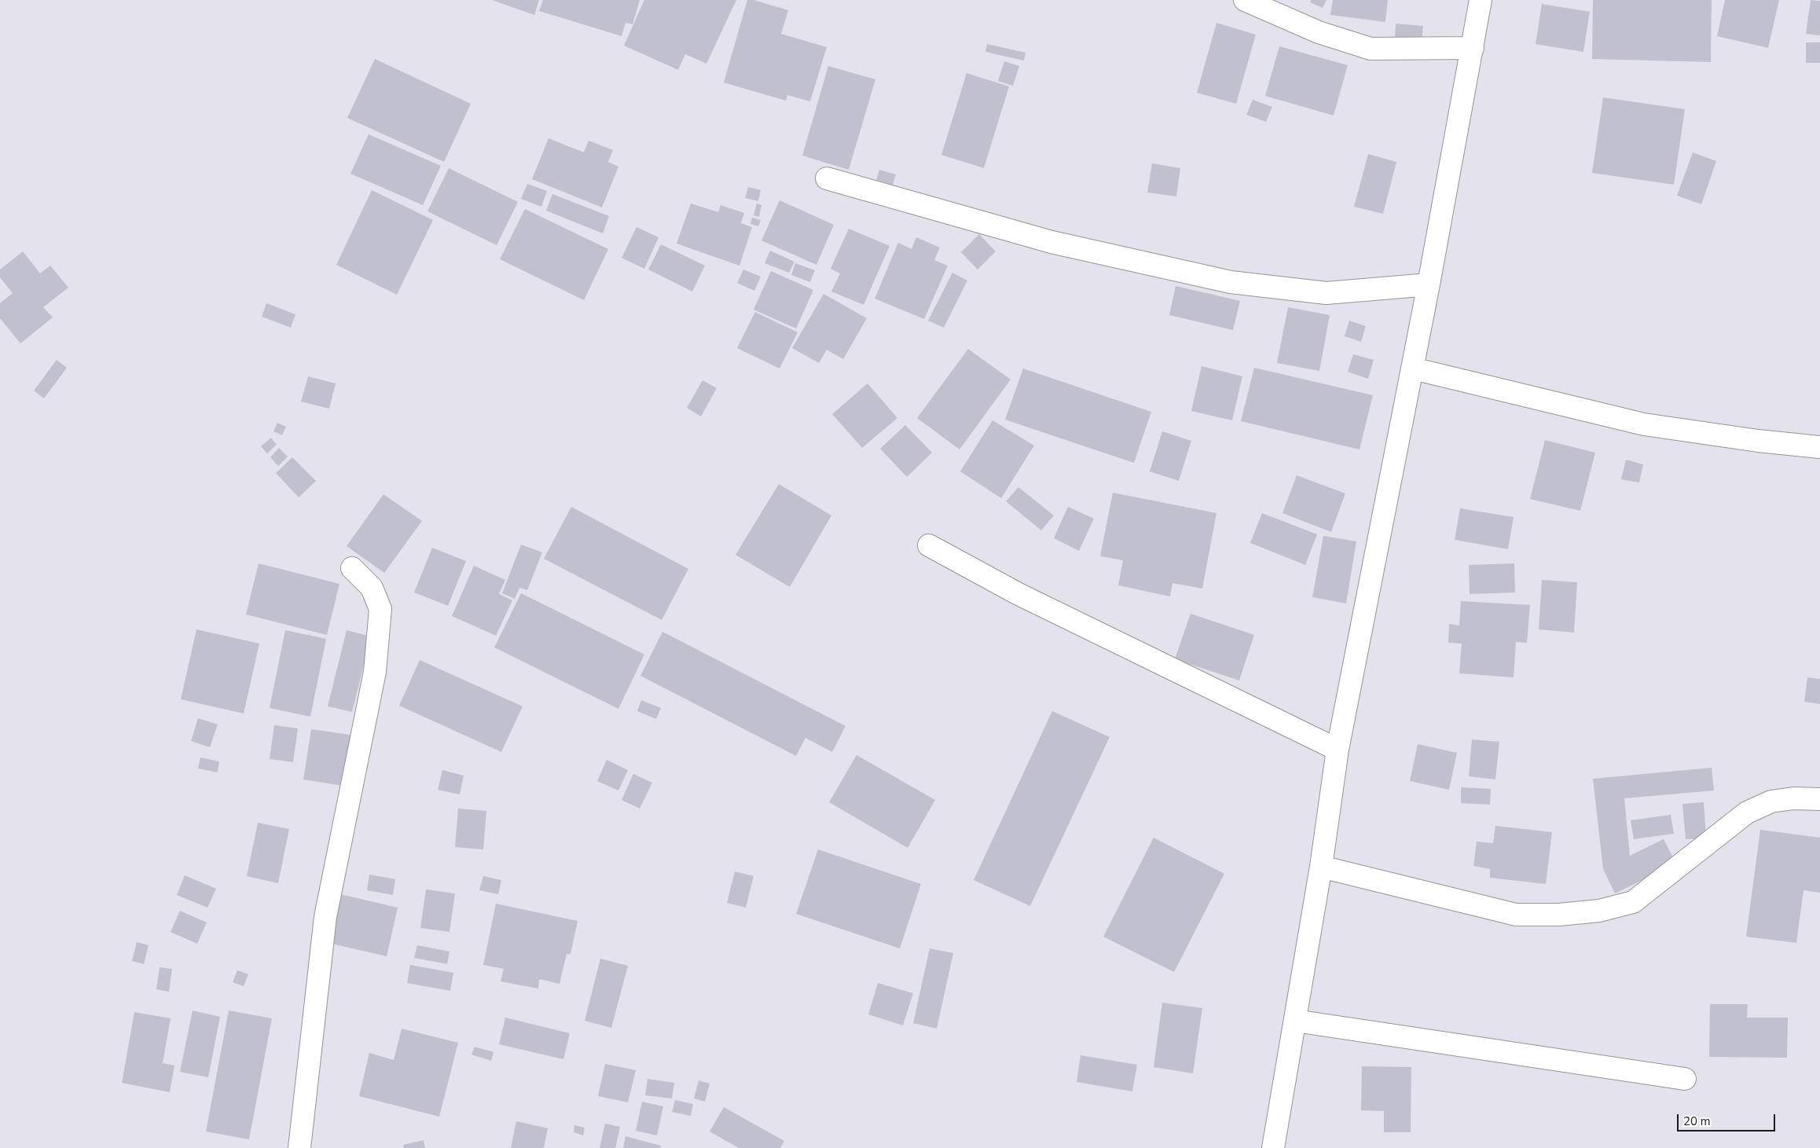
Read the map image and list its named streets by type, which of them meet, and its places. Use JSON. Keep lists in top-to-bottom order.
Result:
{
  "scale_bar": "20 m"
}
